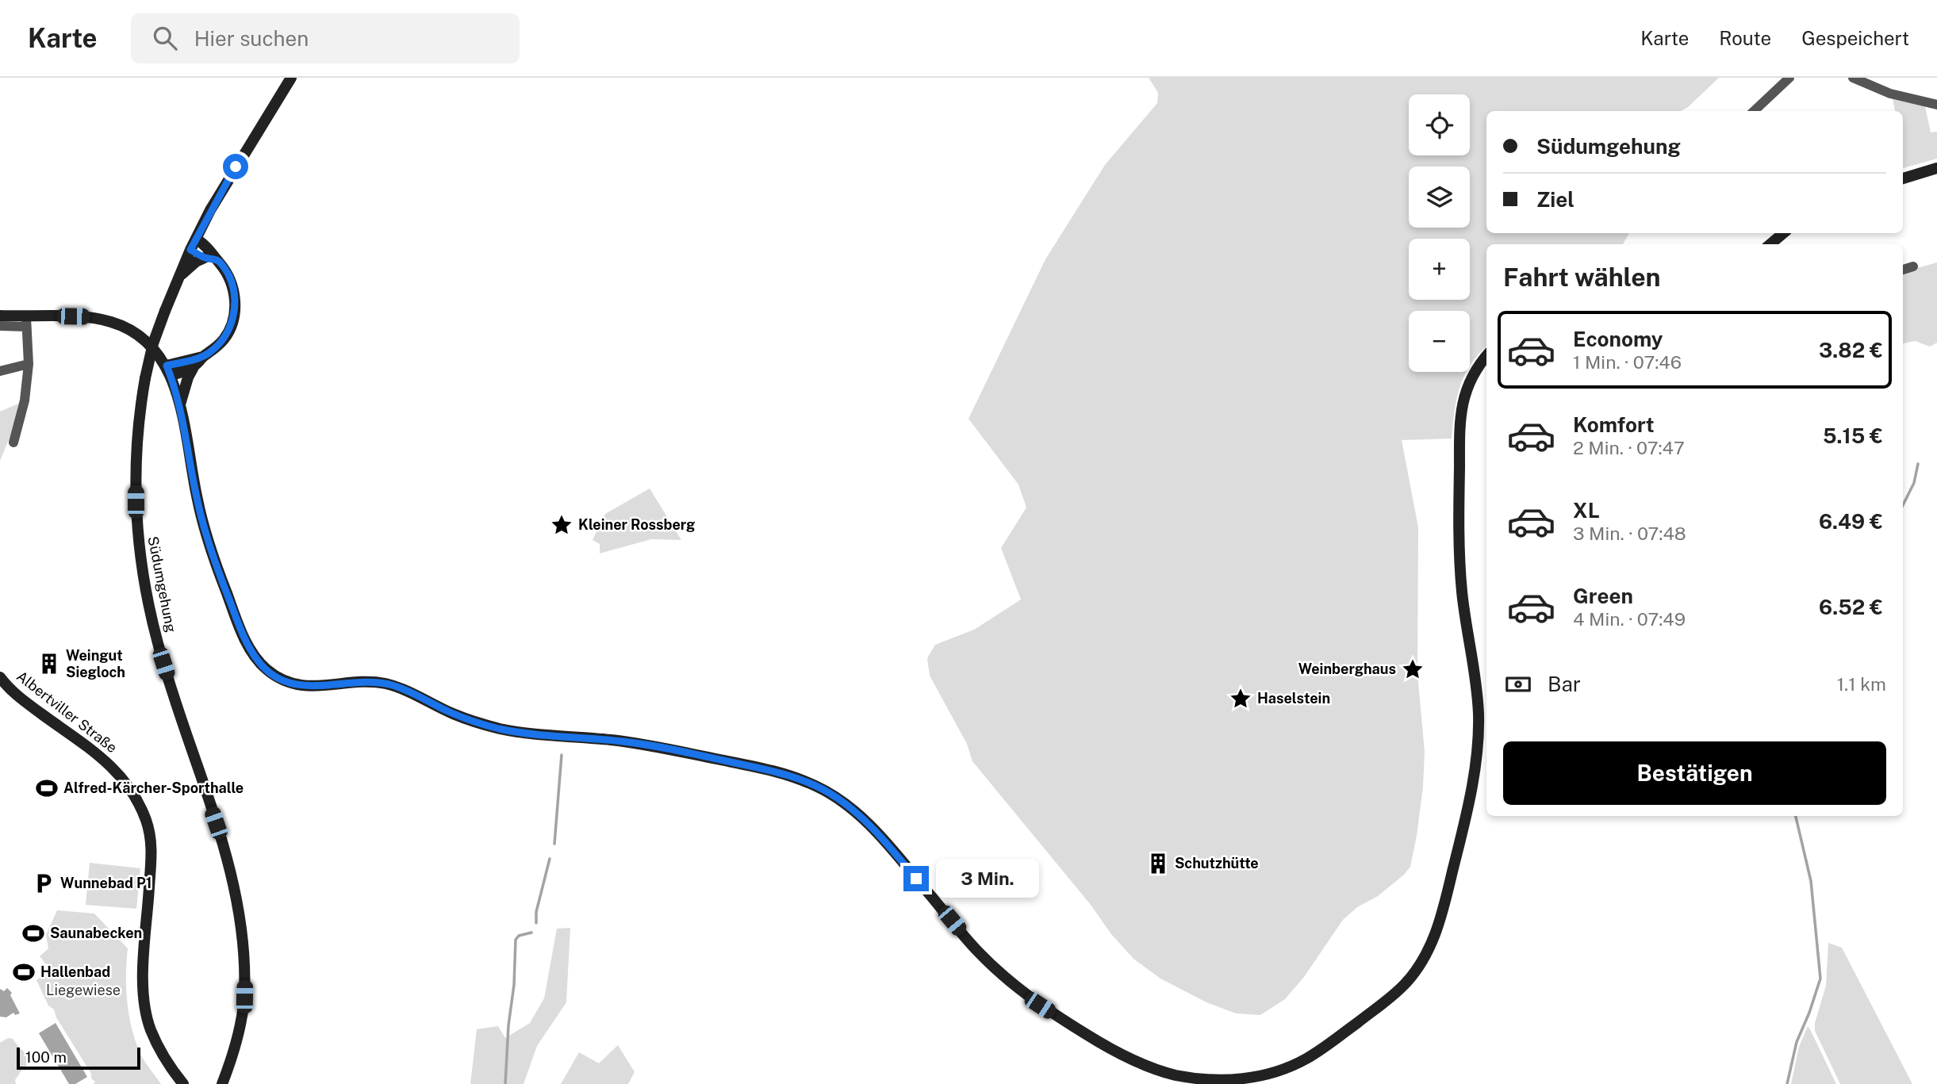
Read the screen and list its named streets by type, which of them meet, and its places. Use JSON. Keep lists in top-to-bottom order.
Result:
{
  "streets": {
    "street": ["Südumgehung", "Albertviller Straße"]
  },
  "parks": ["Liegewiese"],
  "places": {
    "place": ["Kleiner Rossberg", "Weinberghaus", "Haselstein"],
    "building": ["Weingut Siegloch", "Schutzhütte"],
    "sports": ["Alfred-Kärcher-Sporthalle", "Saunabecken", "Hallenbad"],
    "parking": ["Wunnebad P1"]
  },
  "scale_bar": "100 m",
  "page": {
    "header": "Karte",
    "search": "Hier suchen",
    "nav": ["Karte", "Route", "Gespeichert"],
    "map_buttons": ["+", "−"],
    "banner": ["Südumgehung", "Ziel"],
    "heading": "Fahrt wählen",
    "list": [
      {
        "name": "Economy",
        "note": "1 Min. · 07:46",
        "value": "3.82 €"
      },
      {
        "name": "Komfort",
        "note": "2 Min. · 07:47",
        "value": "5.15 €"
      },
      {
        "name": "XL",
        "note": "3 Min. · 07:48",
        "value": "6.49 €"
      },
      {
        "name": "Green",
        "note": "4 Min. · 07:49",
        "value": "6.52 €"
      }
    ],
    "pay": ["Bar", "1.1 km"],
    "buttons": "Bestätigen",
    "bubble": "3 Min.",
    "scale": "100 m"
  }
}
